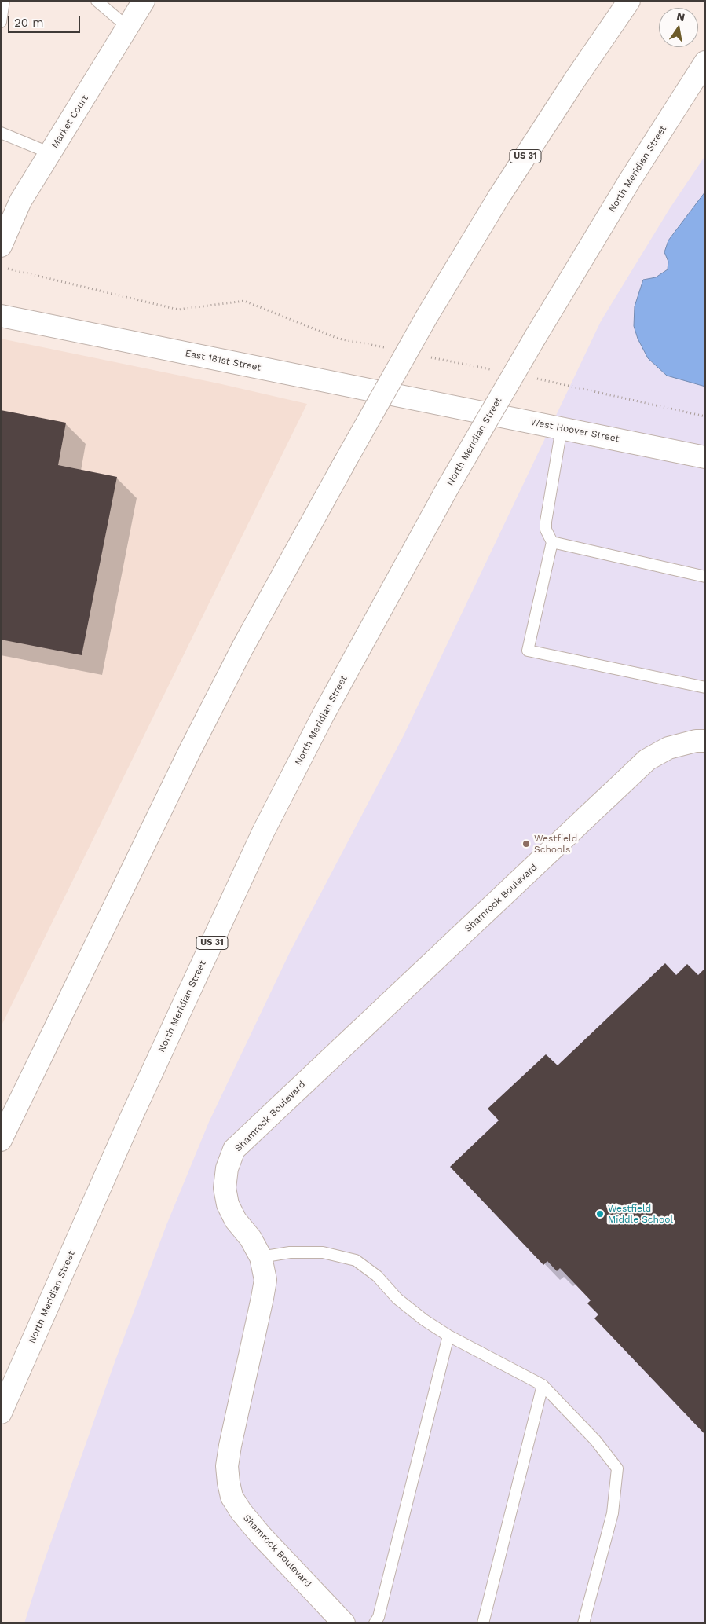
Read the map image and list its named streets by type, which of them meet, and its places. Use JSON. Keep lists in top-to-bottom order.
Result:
{
  "streets": {
    "main road": [
      "Market Court",
      "US 31",
      "North Meridian Street",
      "East 181st Street",
      "West Hoover Street",
      "Shamrock Boulevard"
    ]
  },
  "crossings": [
    ["East 181st Street", "West Hoover Street"]
  ],
  "places": ["Westfield Schools", "Westfield Middle School"],
  "scale_bar": "20 m",
  "north": "top"
}
